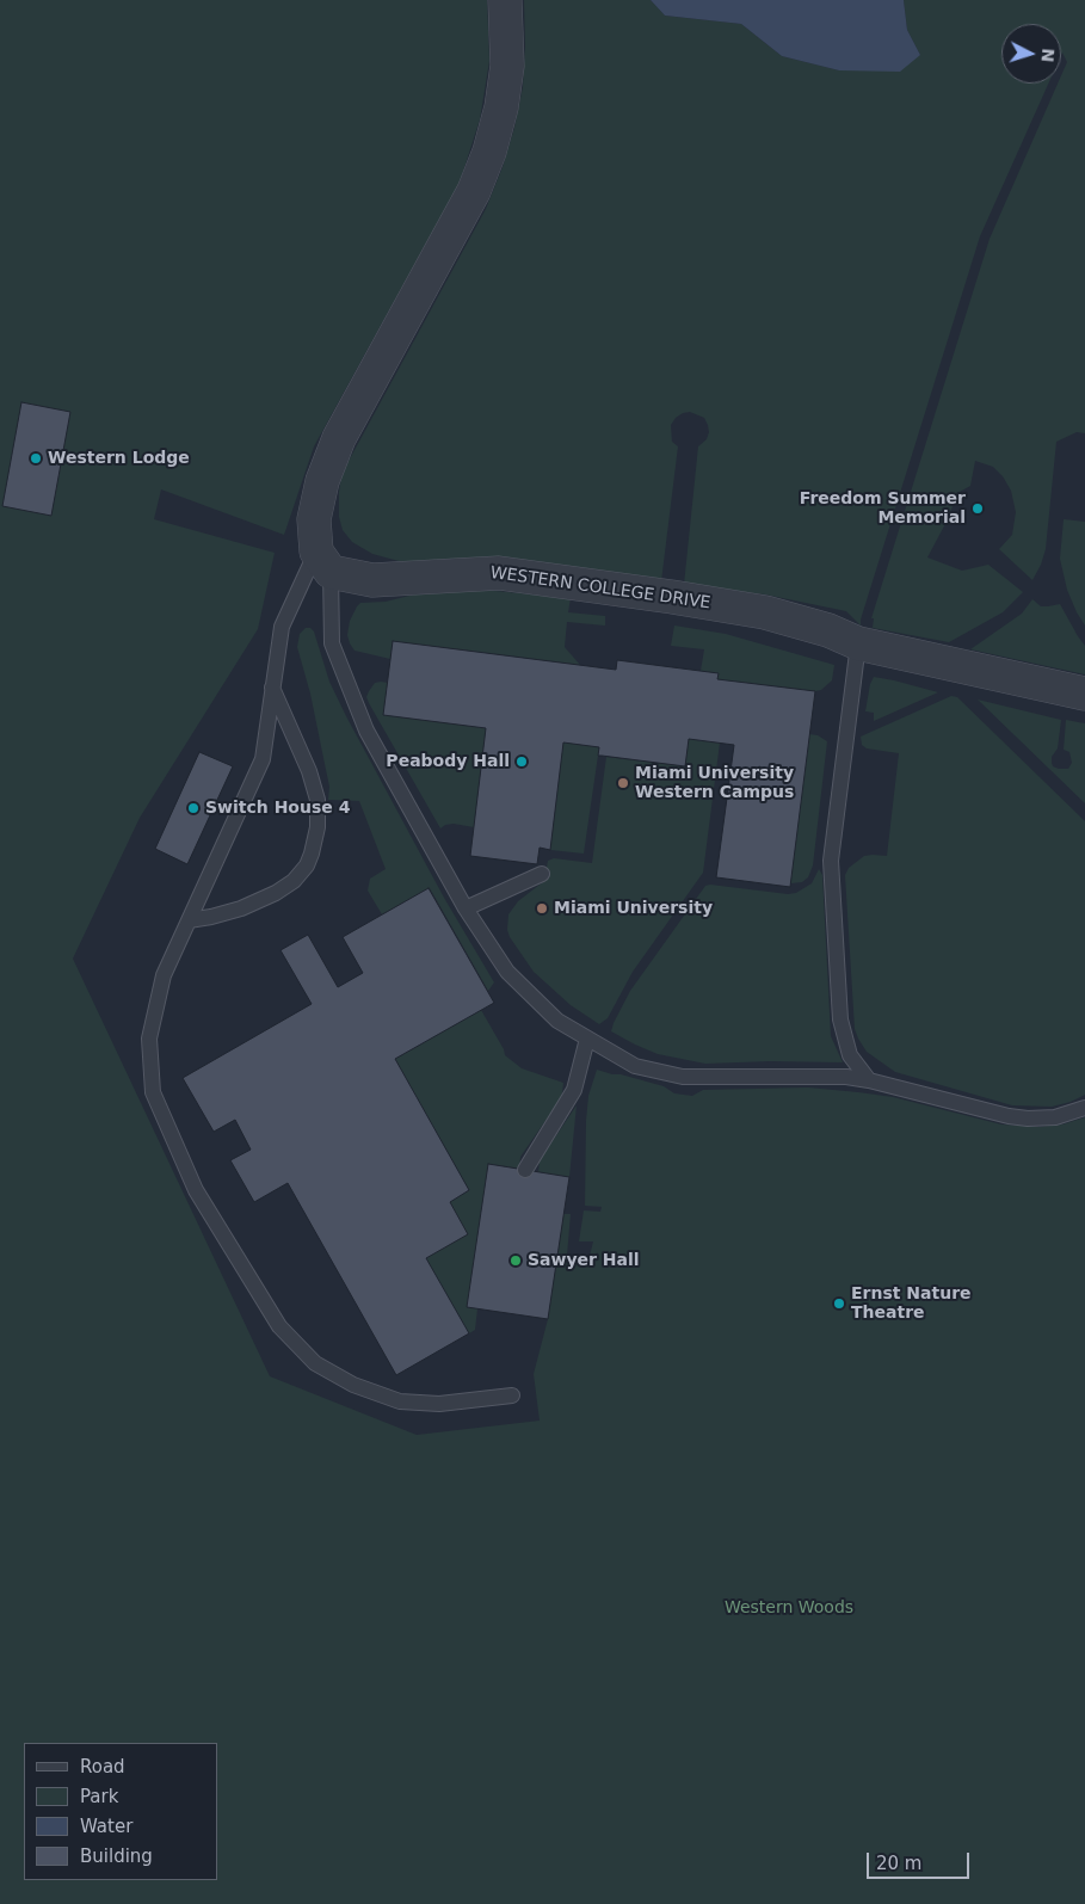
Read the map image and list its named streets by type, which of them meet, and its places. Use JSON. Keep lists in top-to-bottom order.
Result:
{
  "streets": {
    "street": ["WESTERN COLLEGE DRIVE"]
  },
  "parks": ["Western Woods"],
  "places": [
    "Western Lodge",
    "Freedom Summer Memorial",
    "Peabody Hall",
    "Miami University Western Campus",
    "Switch House 4",
    "Miami University",
    "Sawyer Hall",
    "Ernst Nature Theatre"
  ],
  "legend": [
    "Road",
    "Park",
    "Water",
    "Building"
  ],
  "scale_bar": "20 m",
  "north": "right"
}
